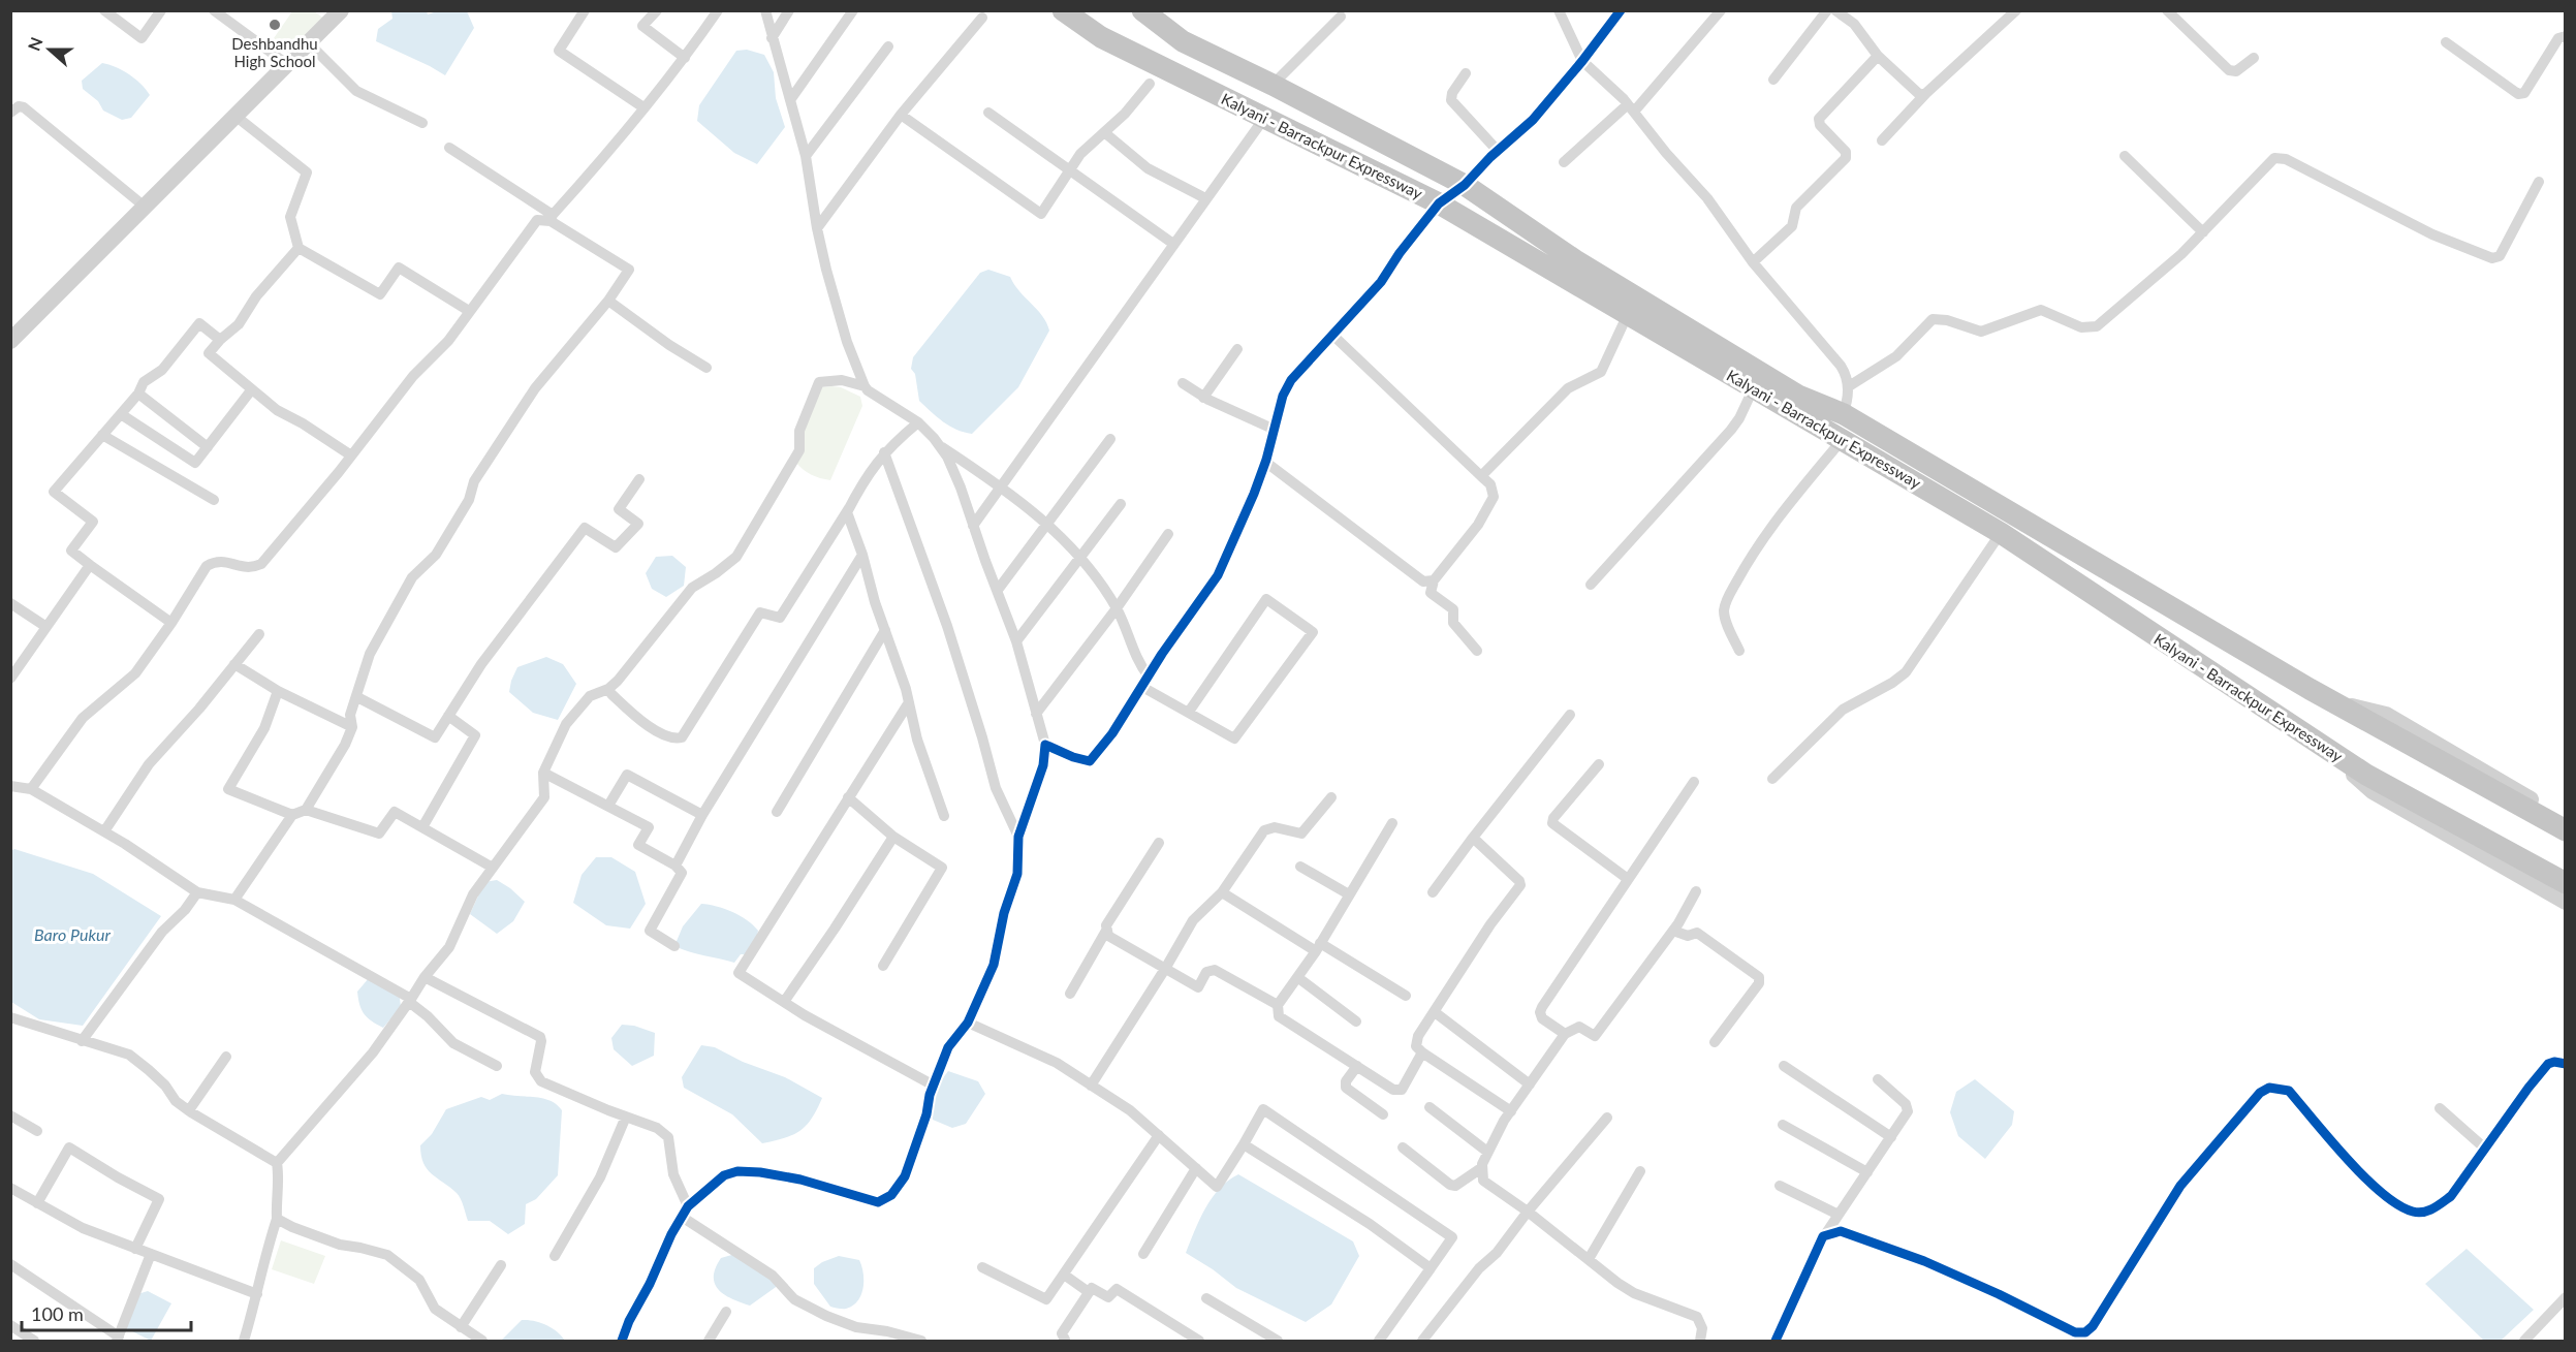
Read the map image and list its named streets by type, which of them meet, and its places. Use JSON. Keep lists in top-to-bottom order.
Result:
{
  "streets": {
    "highway": ["Kalyani - Barrackpur Expressway"]
  },
  "water": ["Baro Pukur"],
  "places": ["Deshbandhu High School"],
  "scale_bar": "100 m",
  "north": "left"
}
